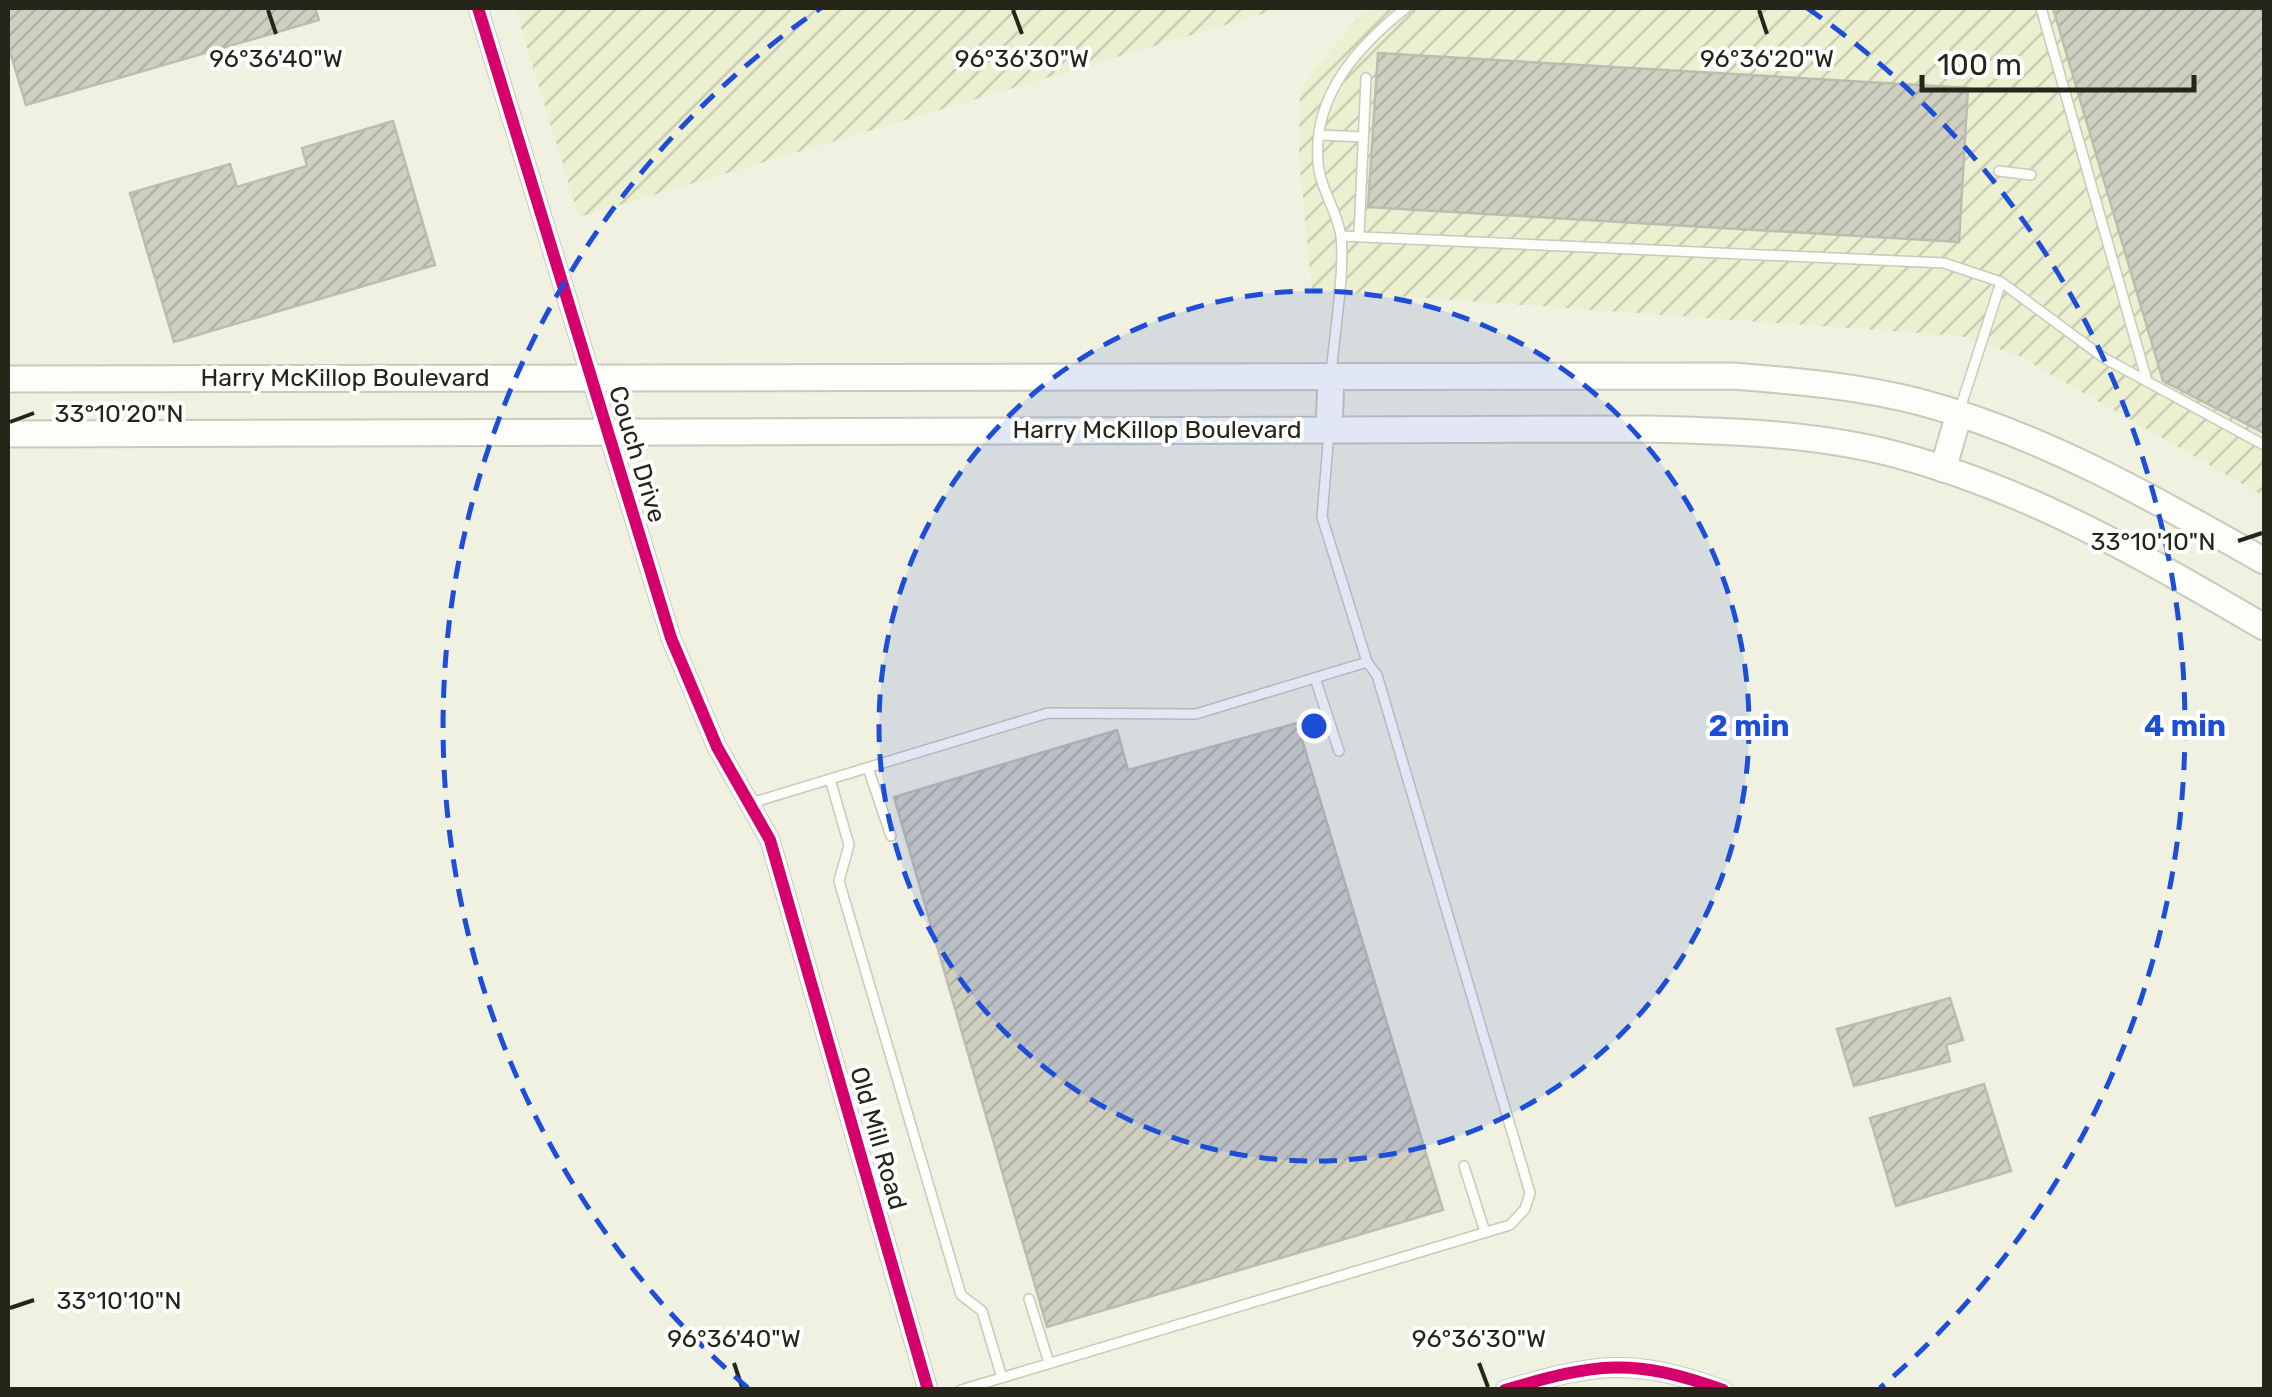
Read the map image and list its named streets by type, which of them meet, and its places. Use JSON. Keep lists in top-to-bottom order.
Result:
{
  "streets": {
    "main road": ["Harry McKillop Boulevard"],
    "street": ["Couch Drive", "Old Mill Road"]
  },
  "crossings": [
    ["Harry McKillop Boulevard", "Couch Drive"],
    ["Couch Drive", "Old Mill Road"]
  ],
  "scale_bar": "100 m",
  "coordinates": [
    "96°36'40\"W",
    "96°36'30\"W",
    "96°36'20\"W",
    "33°10'20\"N",
    "33°10'10\"N"
  ],
  "rings": ["2 min", "4 min"]
}
